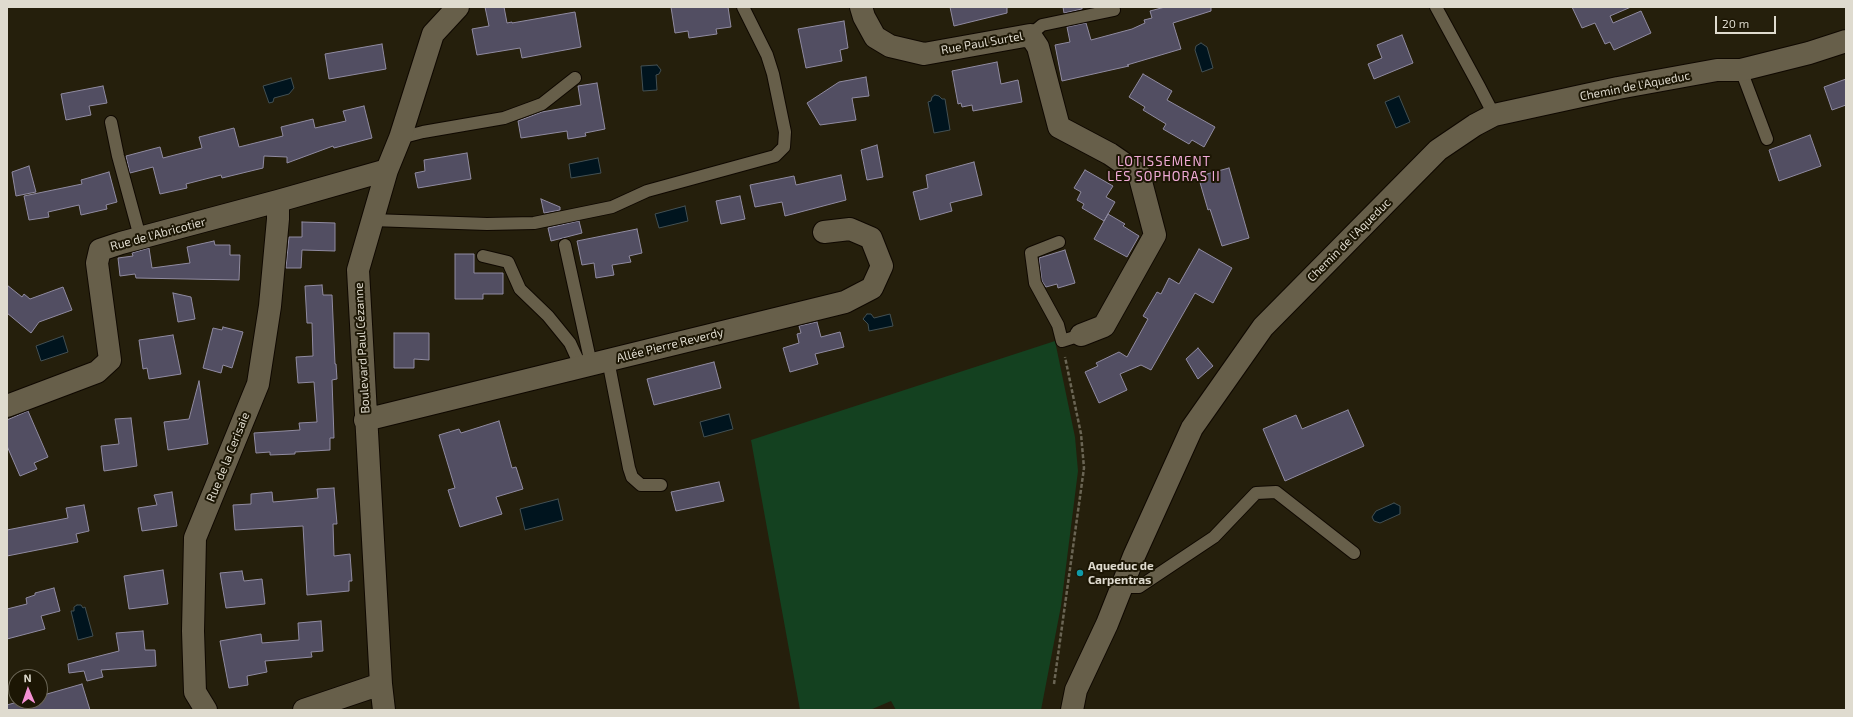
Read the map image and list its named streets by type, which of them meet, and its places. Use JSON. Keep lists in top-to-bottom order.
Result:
{
  "streets": {
    "street": [
      "Rue Paul Surtel",
      "Chemin de l'Aqueduc",
      "Rue de l'Abricotier",
      "Allée Pierre Reverdy",
      "Boulevard Paul Cézanne",
      "Rue de la Cerisaie"
    ]
  },
  "crossings": [
    ["Rue de l'Abricotier", "Boulevard Paul Cézanne"],
    ["Rue de l'Abricotier", "Rue de la Cerisaie"],
    ["Allée Pierre Reverdy", "Boulevard Paul Cézanne"]
  ],
  "districts": ["LOTISSEMENT LES SOPHORAS II"],
  "places": ["Aqueduc de Carpentras"],
  "scale_bar": "20 m",
  "north": "top"
}
